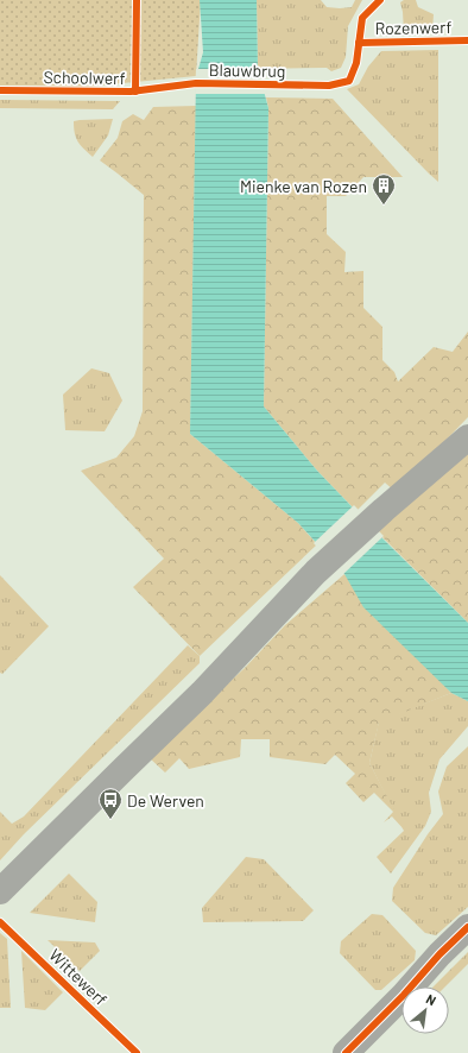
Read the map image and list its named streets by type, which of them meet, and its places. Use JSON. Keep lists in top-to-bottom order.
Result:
{
  "streets": {
    "cycle path": ["Rozenwerf", "Wittewerf"]
  },
  "places": {
    "building": ["Mienke van Rozen"],
    "bus stop": ["De Werven"]
  },
  "north": "top right"
}
